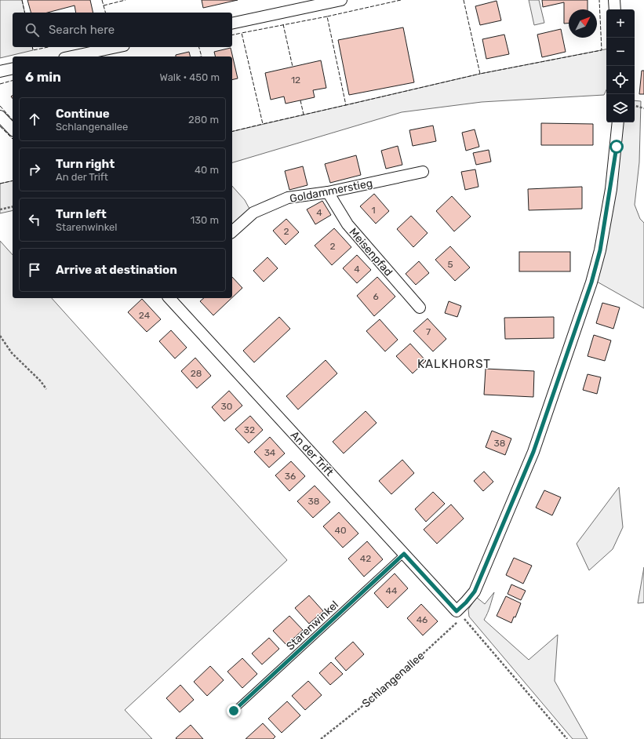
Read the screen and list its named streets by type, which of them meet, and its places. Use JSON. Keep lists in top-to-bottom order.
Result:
{
  "streets": {
    "street": ["Goldammerstieg", "Meisenpfad", "An der Trift"],
    "lane": ["Starenwinkel"],
    "path": ["Schlangenallee"]
  },
  "crossings": [
    ["Goldammerstieg", "Meisenpfad"],
    ["An der Trift", "Starenwinkel"],
    ["An der Trift", "Schlangenallee"]
  ],
  "districts": ["KALKHORST"],
  "house_numbers": [
    "12",
    "1",
    "4",
    "2",
    "2",
    "5",
    "4",
    "6",
    "24",
    "7",
    "28",
    "30",
    "32",
    "38",
    "34",
    "36",
    "38",
    "40",
    "42",
    "44",
    "46"
  ],
  "north": "top right",
  "page": {
    "map_buttons": ["+", "−"],
    "search": "Search here",
    "heading": ["6 min", "Walk · 450 m"],
    "list": [
      ["Continue", "Schlangenallee", "280 m"],
      ["Turn right", "An der Trift", "40 m"],
      ["Turn left", "Starenwinkel", "130 m"],
      "Arrive at destination"
    ]
  }
}
